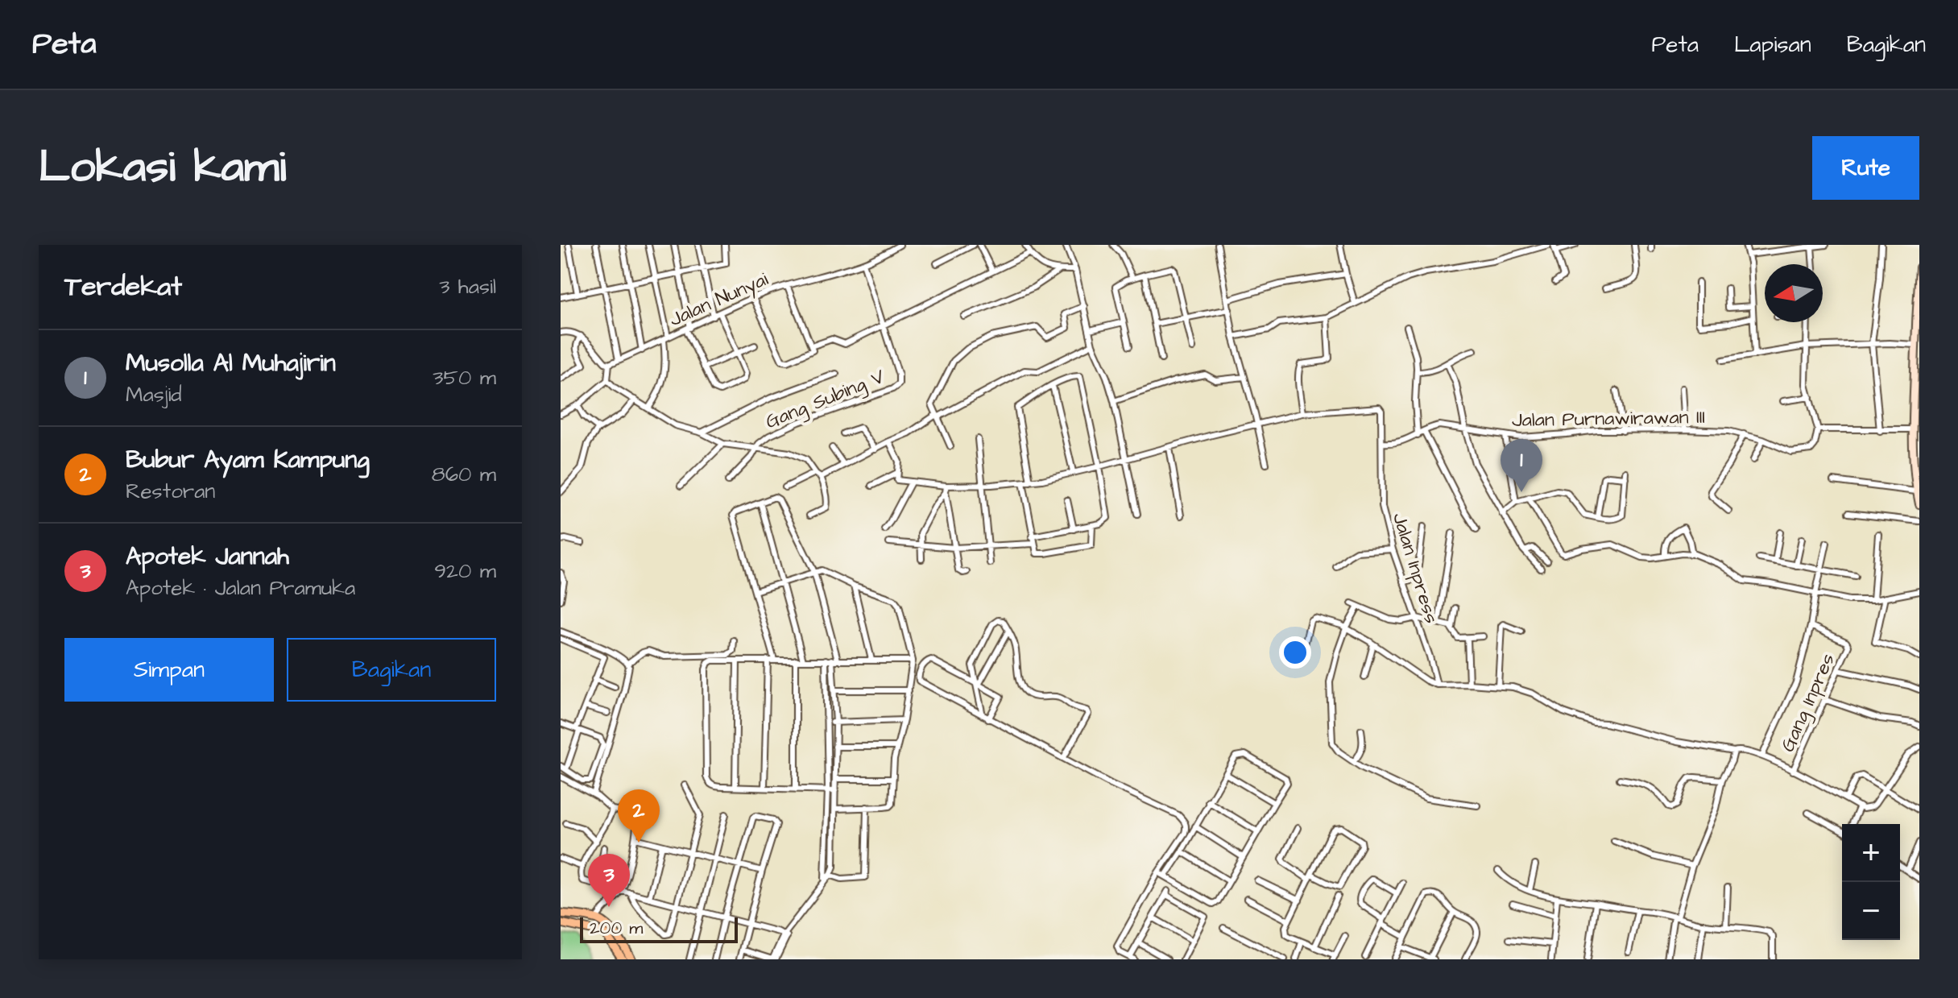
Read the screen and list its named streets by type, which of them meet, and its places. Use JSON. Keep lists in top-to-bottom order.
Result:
{
  "streets": {
    "street": [
      "Jalan Nunyai",
      "Gang Subing V",
      "Jalan Purnawirawan III",
      "Jalan Inpress",
      "Gang Inpres"
    ]
  },
  "crossings": [
    ["Jalan Nunyai", "Gang Subing V"],
    ["Jalan Purnawirawan III", "Jalan Inpress"]
  ],
  "scale_bar": "200 m",
  "north": "left",
  "page": {
    "header": "Peta",
    "nav": ["Peta", "Lapisan", "Bagikan"],
    "title": "Lokasi kami",
    "buttons": [
      "Rute",
      ["Simpan", "Bagikan"]
    ],
    "heading": ["Terdekat", "3 hasil"],
    "list": [
      {
        "mark": "1",
        "name": "Musolla Al Muhajirin",
        "note": "Masjid",
        "value": "350 m"
      },
      {
        "mark": "2",
        "name": "Bubur Ayam Kampung",
        "note": "Restoran",
        "value": "860 m"
      },
      {
        "mark": "3",
        "name": "Apotek Jannah",
        "note": "Apotek · Jalan Pramuka",
        "value": "920 m"
      }
    ],
    "pins": ["1", "2", "3"],
    "map_buttons": ["+", "−"],
    "scale": "200 m"
  }
}
